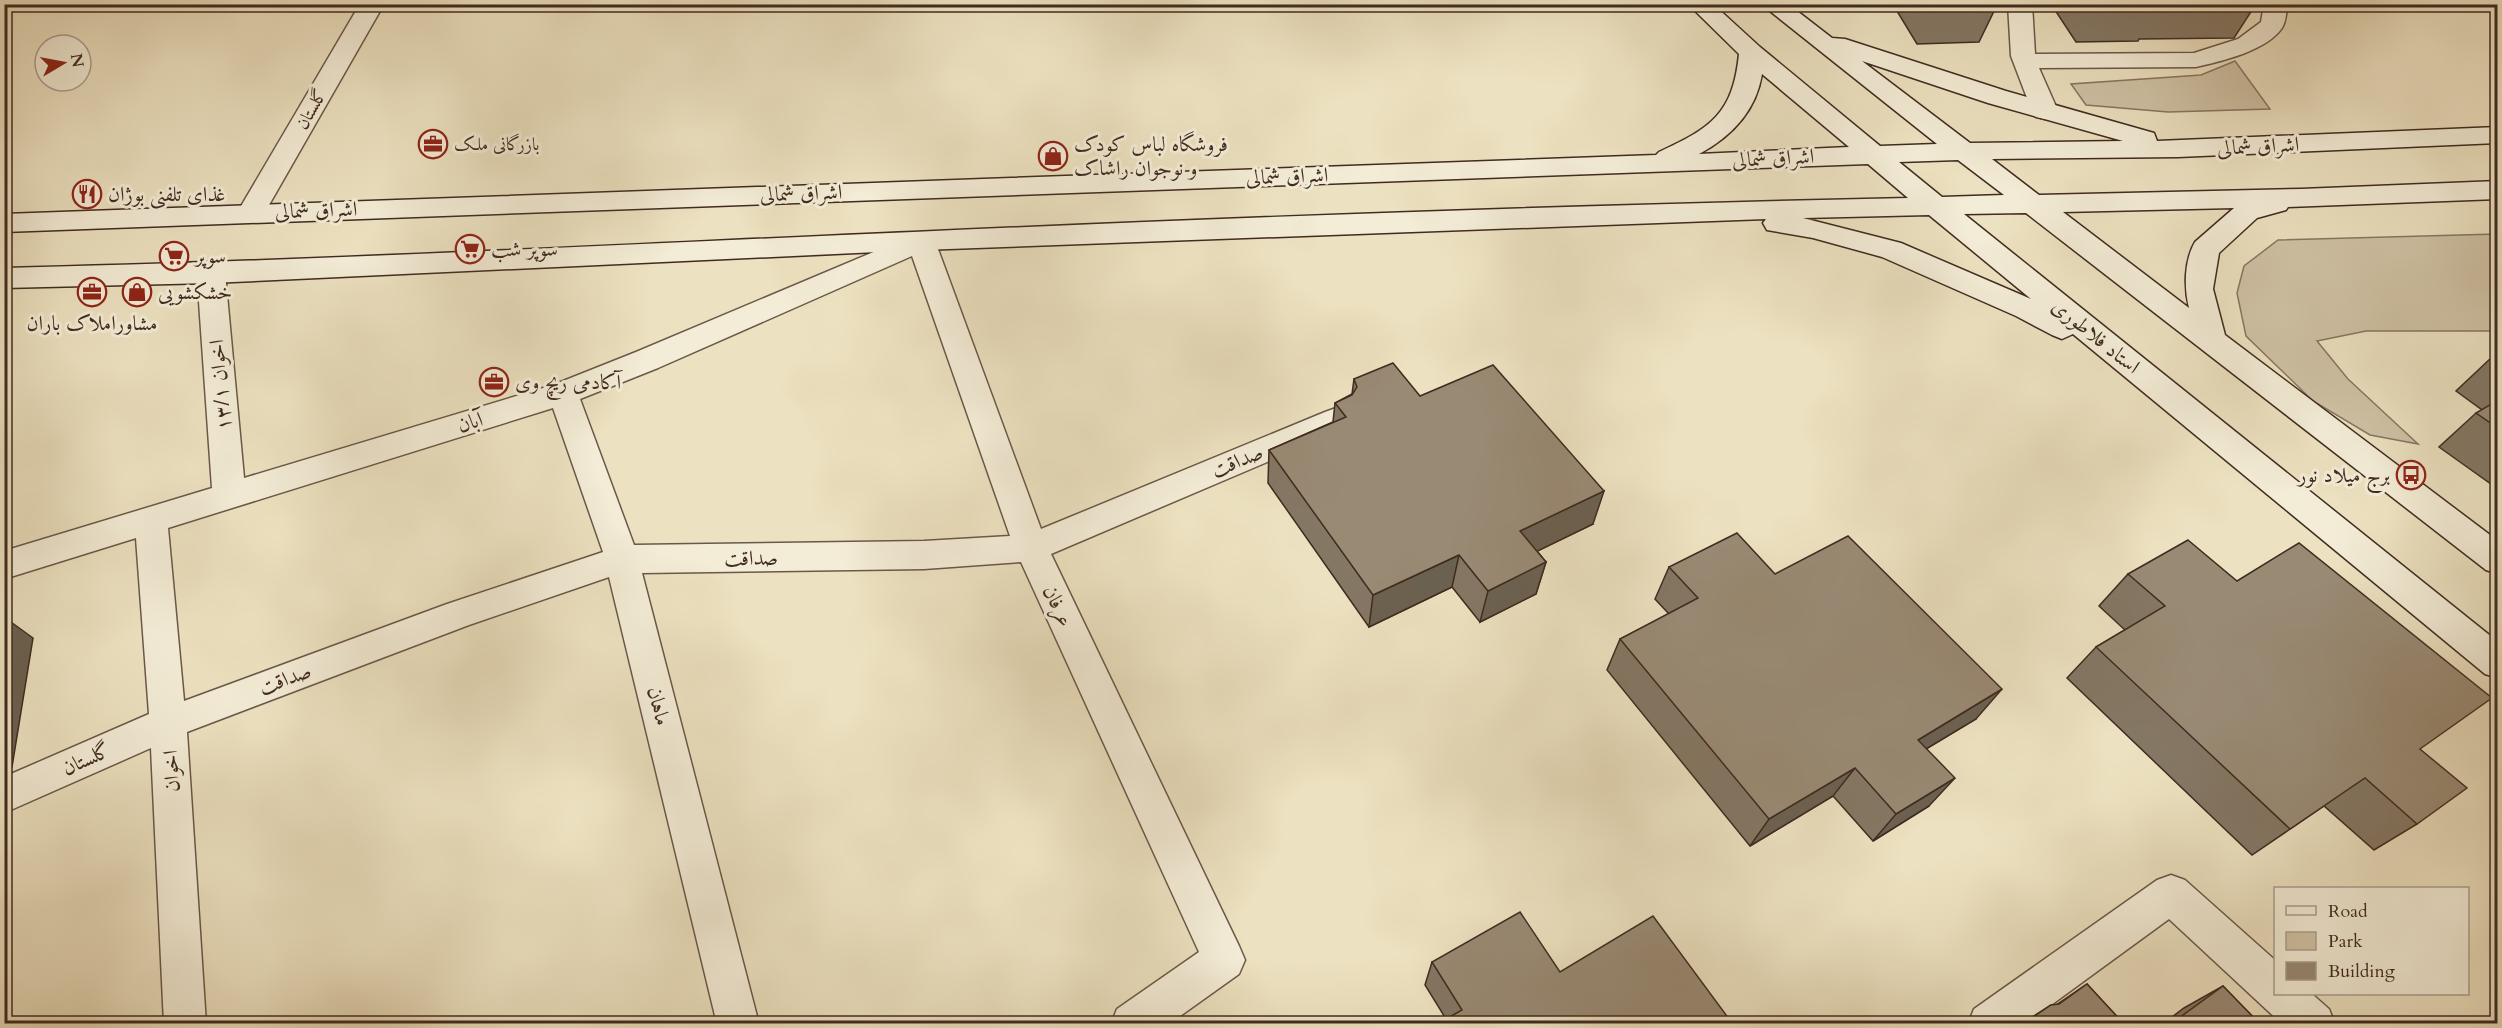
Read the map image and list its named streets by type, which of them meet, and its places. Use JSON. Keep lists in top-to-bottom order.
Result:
{
  "streets": {
    "main road": [
      "گلستان",
      "اشراق شمالی",
      "استاد فلاطوری",
      "اخوان ۱۳/۱",
      "آبان",
      "صداقت",
      "عرفان",
      "ماهان",
      "اخوان"
    ]
  },
  "crossings": [
    ["گلستان", "اشراق شمالی"],
    ["گلستان", "صداقت"],
    ["گلستان", "اخوان"],
    ["اشراق شمالی", "استاد فلاطوری"],
    ["اخوان ۱۳/۱", "آبان"],
    ["آبان", "عرفان"],
    ["آبان", "ماهان"],
    ["آبان", "اخوان"],
    ["صداقت", "عرفان"],
    ["صداقت", "ماهان"],
    ["صداقت", "اخوان"]
  ],
  "places": {
    "office": ["بازرگانی ملک", "مشاوراملاک باران", "آکادمی ریچ وی"],
    "shop": ["فروشگاه لباس کودک و نوجوان راشاک", "خشکشویی"],
    "restaurant": ["غذای تلفنی بوژان"],
    "supermarket": ["سوپر شب", "سوپر"],
    "bus stop": ["برج میلاد نور"]
  },
  "legend": ["Road", "Park", "Building"],
  "north": "right"
}
